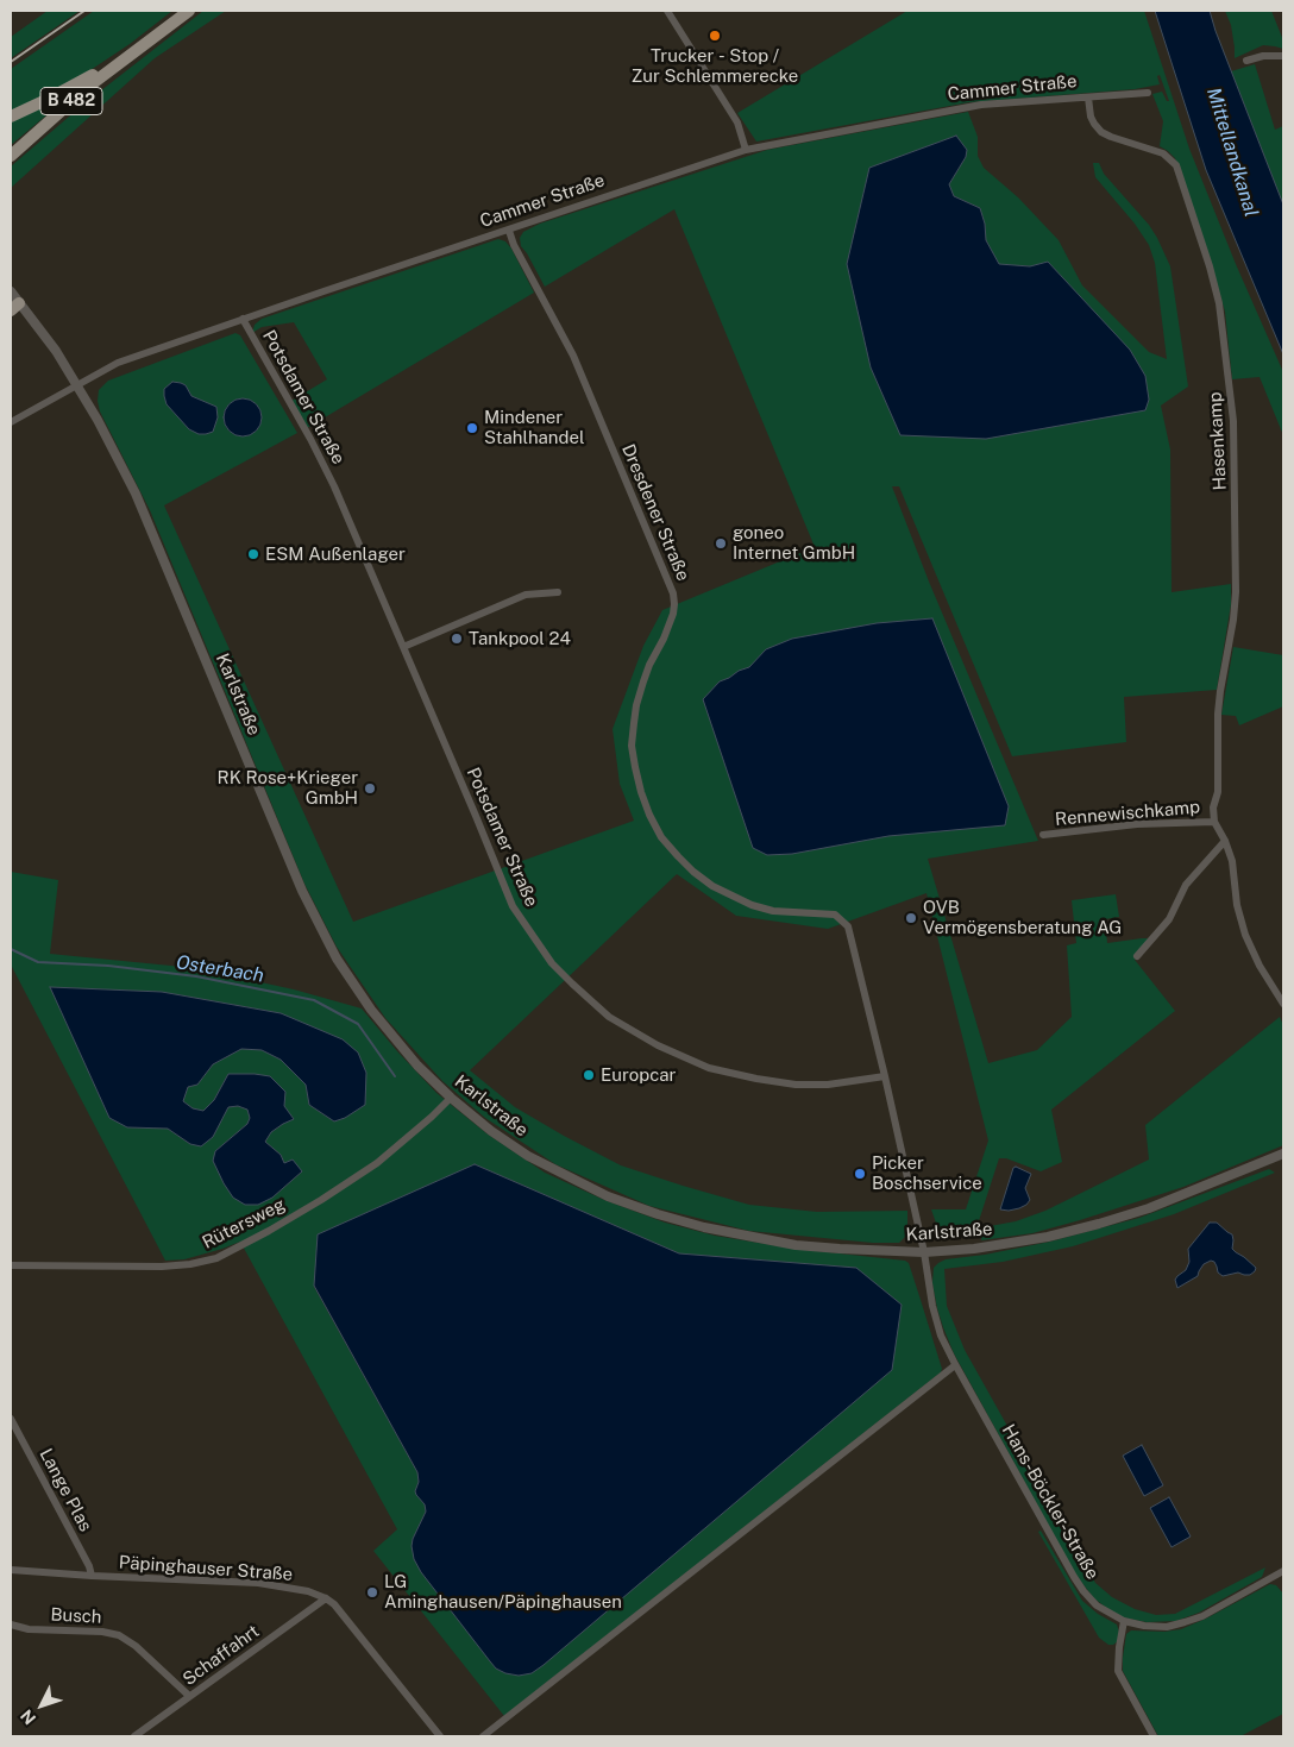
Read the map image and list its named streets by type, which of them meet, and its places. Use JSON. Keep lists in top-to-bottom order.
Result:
{
  "streets": {
    "main road": ["B 482"],
    "street": [
      "Cammer Straße",
      "Potsdamer Straße",
      "Hasenkamp",
      "Dresdener Straße",
      "Karlstraße",
      "Rennewischkamp",
      "Rütersweg",
      "Lange Plas",
      "Hans-Böckler-Straße",
      "Päpinghauser Straße",
      "Busch",
      "Schaffahrt"
    ]
  },
  "crossings": [
    ["Cammer Straße", "Potsdamer Straße"],
    ["Cammer Straße", "Hasenkamp"],
    ["Cammer Straße", "Dresdener Straße"],
    ["Cammer Straße", "Karlstraße"],
    ["Potsdamer Straße", "Dresdener Straße"],
    ["Hasenkamp", "Rennewischkamp"],
    ["Karlstraße", "Rütersweg"],
    ["Karlstraße", "Hans-Böckler-Straße"],
    ["Lange Plas", "Päpinghauser Straße"],
    ["Päpinghauser Straße", "Schaffahrt"],
    ["Busch", "Schaffahrt"]
  ],
  "water": ["Mittellandkanal", "Osterbach"],
  "places": [
    "Trucker - Stop / Zur Schlemmerecke",
    "Mindener Stahlhandel",
    "goneo Internet GmbH",
    "ESM Außenlager",
    "Tankpool 24",
    "RK Rose+Krieger GmbH",
    "OVB Vermögensberatung AG",
    "Europcar",
    "Picker Boschservice",
    "LG Aminghausen/Päpinghausen"
  ],
  "north": "bottom left"
}
